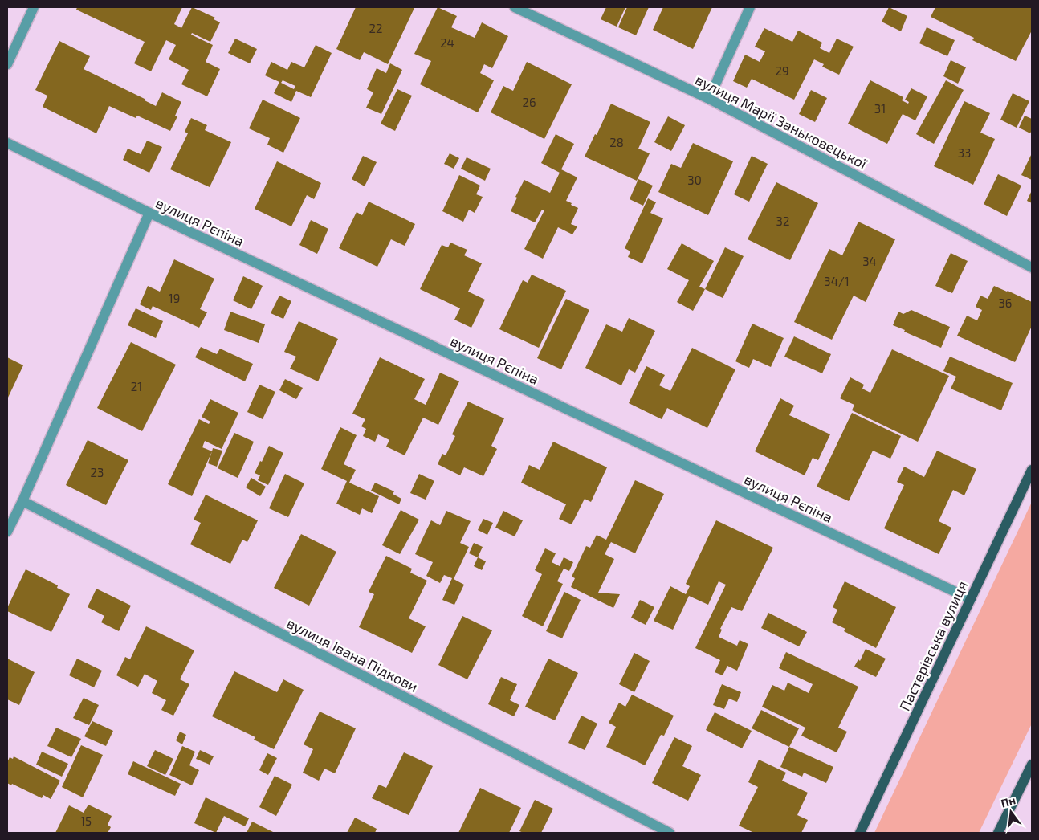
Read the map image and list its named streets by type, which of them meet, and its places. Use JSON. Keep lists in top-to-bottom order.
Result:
{
  "streets": {
    "main road": ["Пастерівська вулиця"],
    "street": ["вулиця Марії Заньковецької", "вулиця Рєпіна", "вулиця Івана Підкови"]
  },
  "crossings": [
    ["вулиця Рєпіна", "Пастерівська вулиця"]
  ],
  "house_numbers": [
    "22",
    "24",
    "29",
    "26",
    "31",
    "28",
    "33",
    "30",
    "32",
    "34",
    "34/1",
    "19",
    "36",
    "21",
    "23",
    "15"
  ],
  "north": "top"
}
